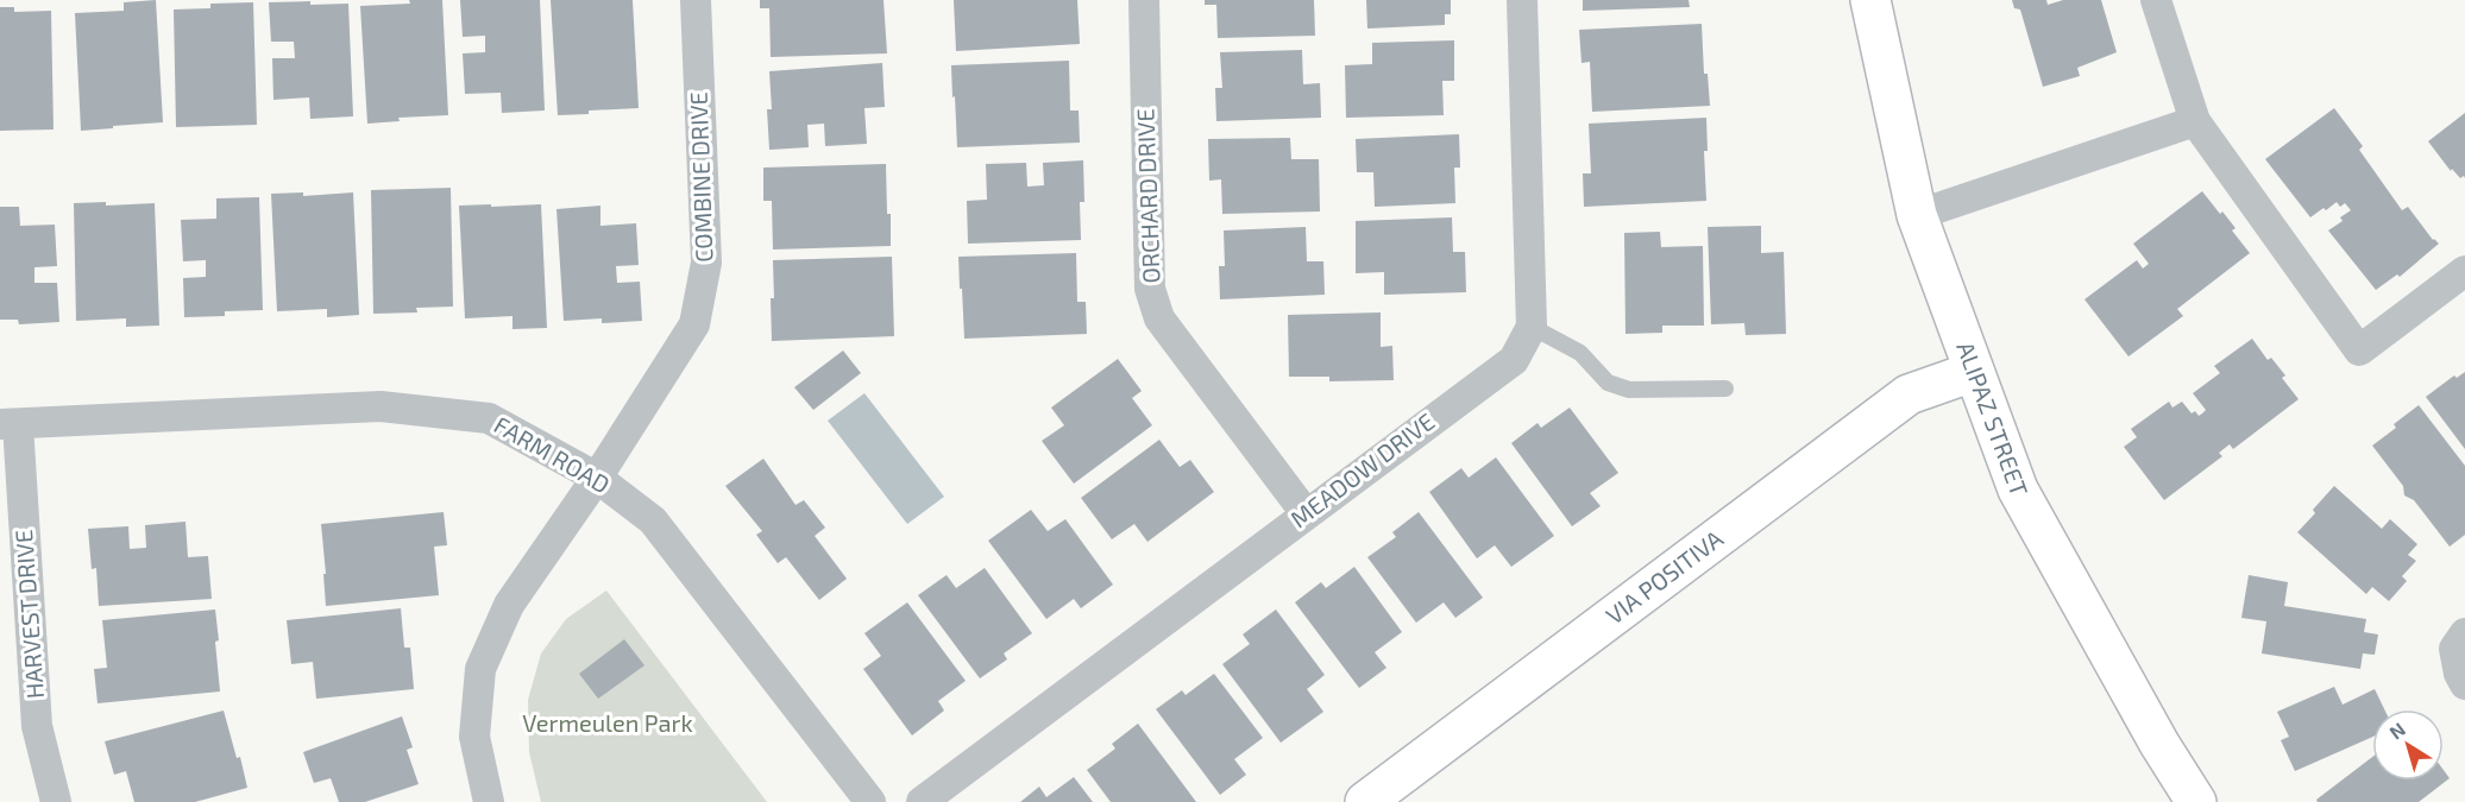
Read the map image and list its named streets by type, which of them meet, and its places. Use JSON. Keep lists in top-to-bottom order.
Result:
{
  "streets": {
    "main road": ["ALIPAZ STREET", "VIA POSITIVA"],
    "street": [
      "COMBINE DRIVE",
      "ORCHARD DRIVE",
      "FARM ROAD",
      "MEADOW DRIVE",
      "HARVEST DRIVE"
    ]
  },
  "crossings": [
    ["COMBINE DRIVE", "FARM ROAD"],
    ["ORCHARD DRIVE", "MEADOW DRIVE"],
    ["ALIPAZ STREET", "VIA POSITIVA"],
    ["FARM ROAD", "HARVEST DRIVE"]
  ],
  "parks": ["Vermeulen Park"],
  "north": "top left"
}
